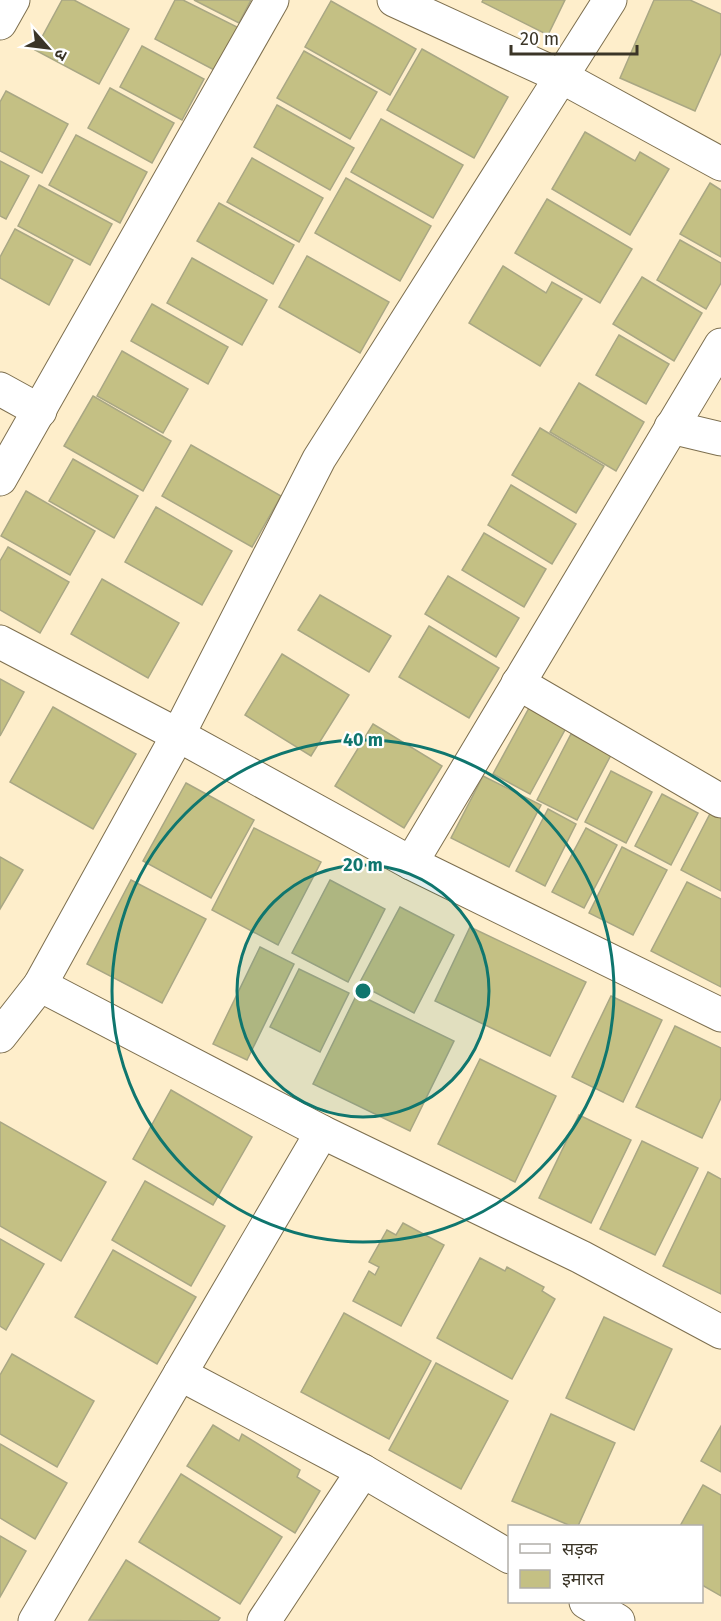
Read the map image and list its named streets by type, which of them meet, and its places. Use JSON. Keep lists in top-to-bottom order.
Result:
{
  "legend": ["सड़क", "इमारत"],
  "scale_bar": "20 m",
  "north": "bottom right",
  "rings": ["40 m", "20 m"]
}
